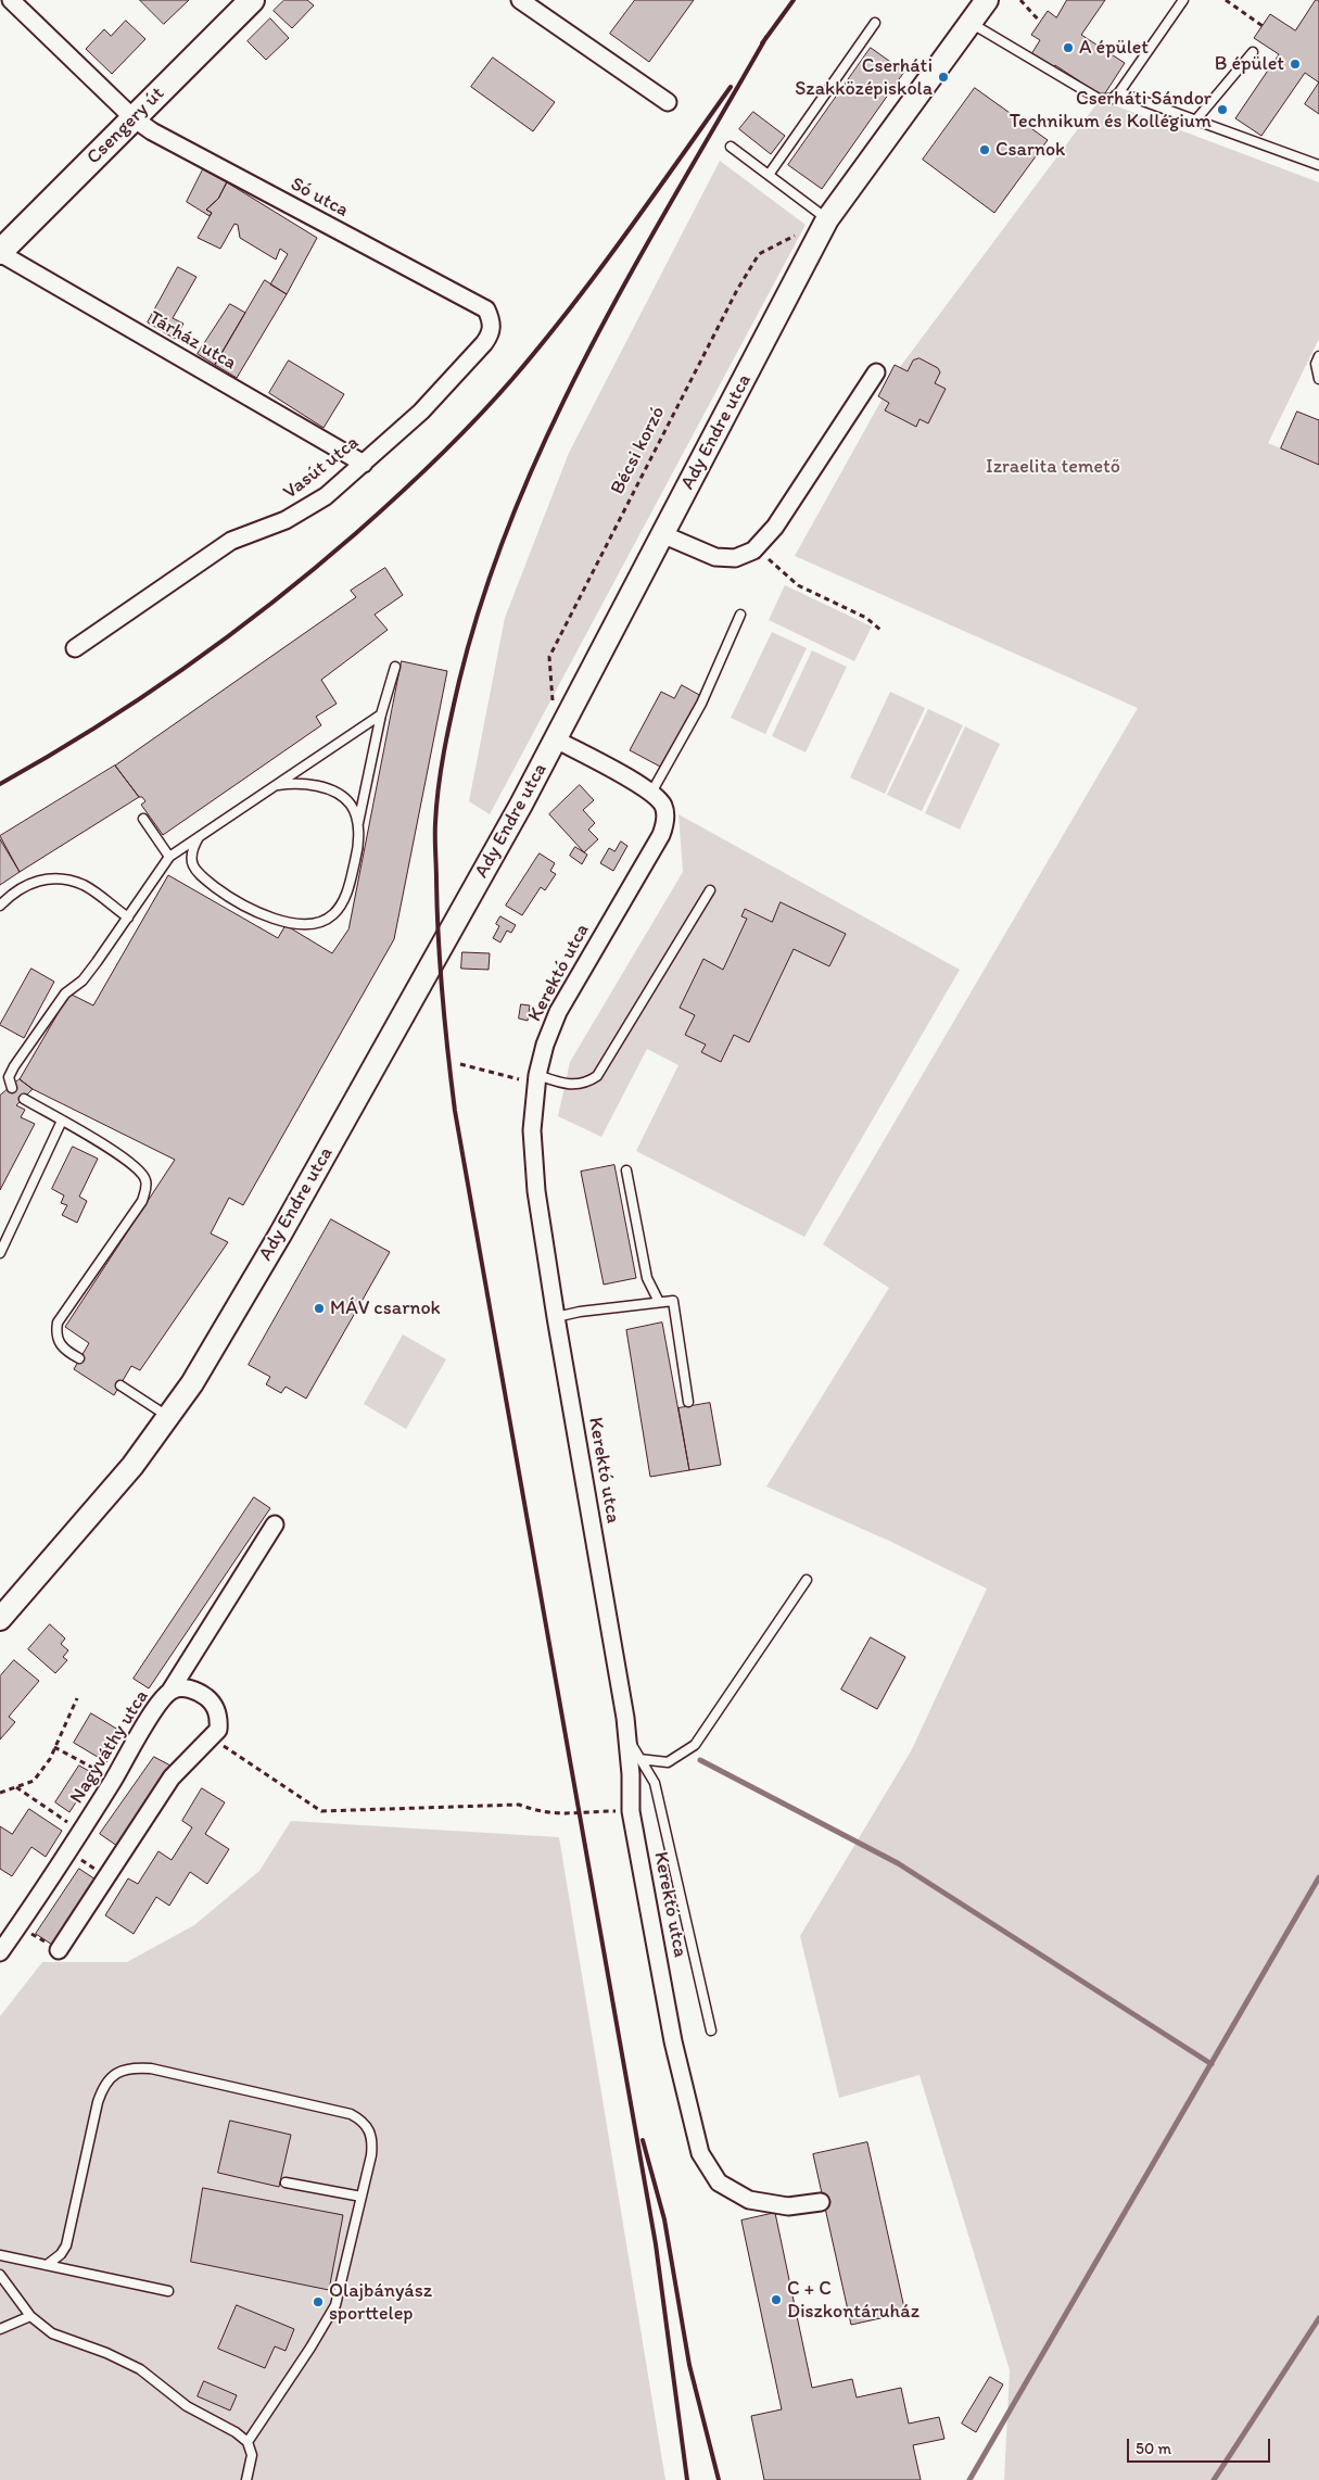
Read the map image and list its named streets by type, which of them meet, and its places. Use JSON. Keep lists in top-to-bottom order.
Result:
{
  "streets": {
    "main road": ["Csengery út"],
    "street": [
      "Só utca",
      "Tárház utca",
      "Ady Endre utca",
      "Vasút utca",
      "Kerektó utca",
      "Nagyváthy utca"
    ],
    "path": ["Bécsi korzó"]
  },
  "crossings": [
    ["Csengery út", "Só utca"],
    ["Csengery út", "Tárház utca"],
    ["Só utca", "Vasút utca"],
    ["Tárház utca", "Vasút utca"],
    ["Ady Endre utca", "Bécsi korzó"],
    ["Ady Endre utca", "Kerektó utca"],
    ["Bécsi korzó", "Kerektó utca"]
  ],
  "parks": ["Izraelita temető"],
  "places": [
    "A épület",
    "B épület",
    "Cserháti Szakközépiskola",
    "Cserháti Sándor Technikum és Kollégium",
    "Csarnok",
    "MÁV csarnok",
    "C + C Diszkontáruház",
    "Olajbányász sporttelep"
  ],
  "scale_bar": "50 m"
}
